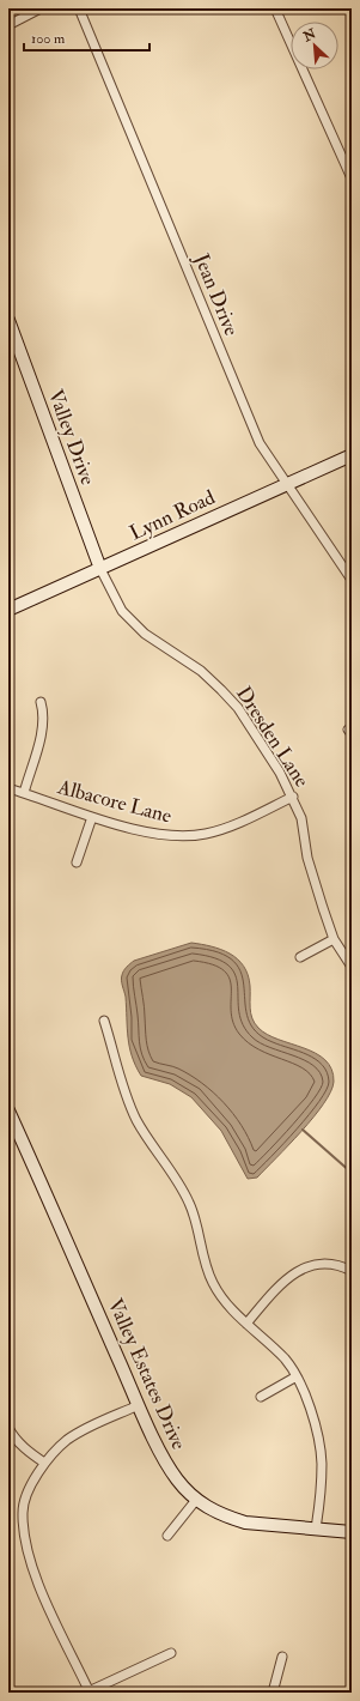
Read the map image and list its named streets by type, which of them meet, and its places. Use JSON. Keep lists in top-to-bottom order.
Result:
{
  "streets": {
    "street": [
      "Jean Drive",
      "Valley Drive",
      "Lynn Road",
      "Dresden Lane",
      "Albacore Lane",
      "Valley Estates Drive"
    ]
  },
  "crossings": [
    ["Jean Drive", "Lynn Road"],
    ["Valley Drive", "Lynn Road"],
    ["Valley Drive", "Dresden Lane"],
    ["Lynn Road", "Dresden Lane"],
    ["Dresden Lane", "Albacore Lane"]
  ],
  "scale_bar": "100 m",
  "north": "top left"
}
